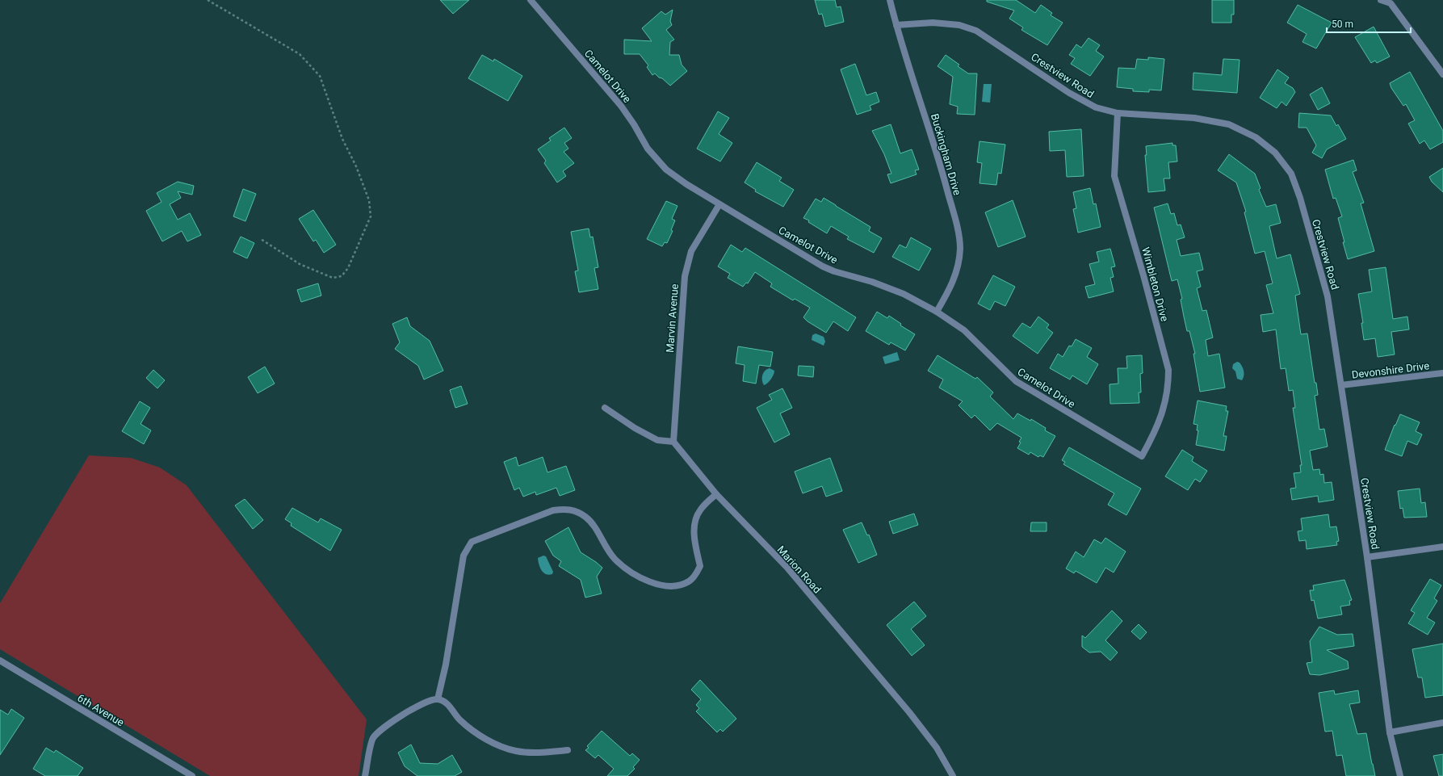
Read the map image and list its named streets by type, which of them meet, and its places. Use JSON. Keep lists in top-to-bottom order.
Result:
{
  "streets": {
    "street": [
      "Crestview Road",
      "Camelot Drive",
      "Buckingham Drive",
      "Wimbleton Drive",
      "Marvin Avenue",
      "Devonshire Drive",
      "Marion Road",
      "6th Avenue"
    ]
  },
  "crossings": [
    ["Crestview Road", "Buckingham Drive"],
    ["Crestview Road", "Wimbleton Drive"],
    ["Crestview Road", "Devonshire Drive"],
    ["Camelot Drive", "Buckingham Drive"],
    ["Camelot Drive", "Wimbleton Drive"],
    ["Camelot Drive", "Marvin Avenue"],
    ["Marvin Avenue", "Marion Road"]
  ],
  "scale_bar": "50 m"
}
